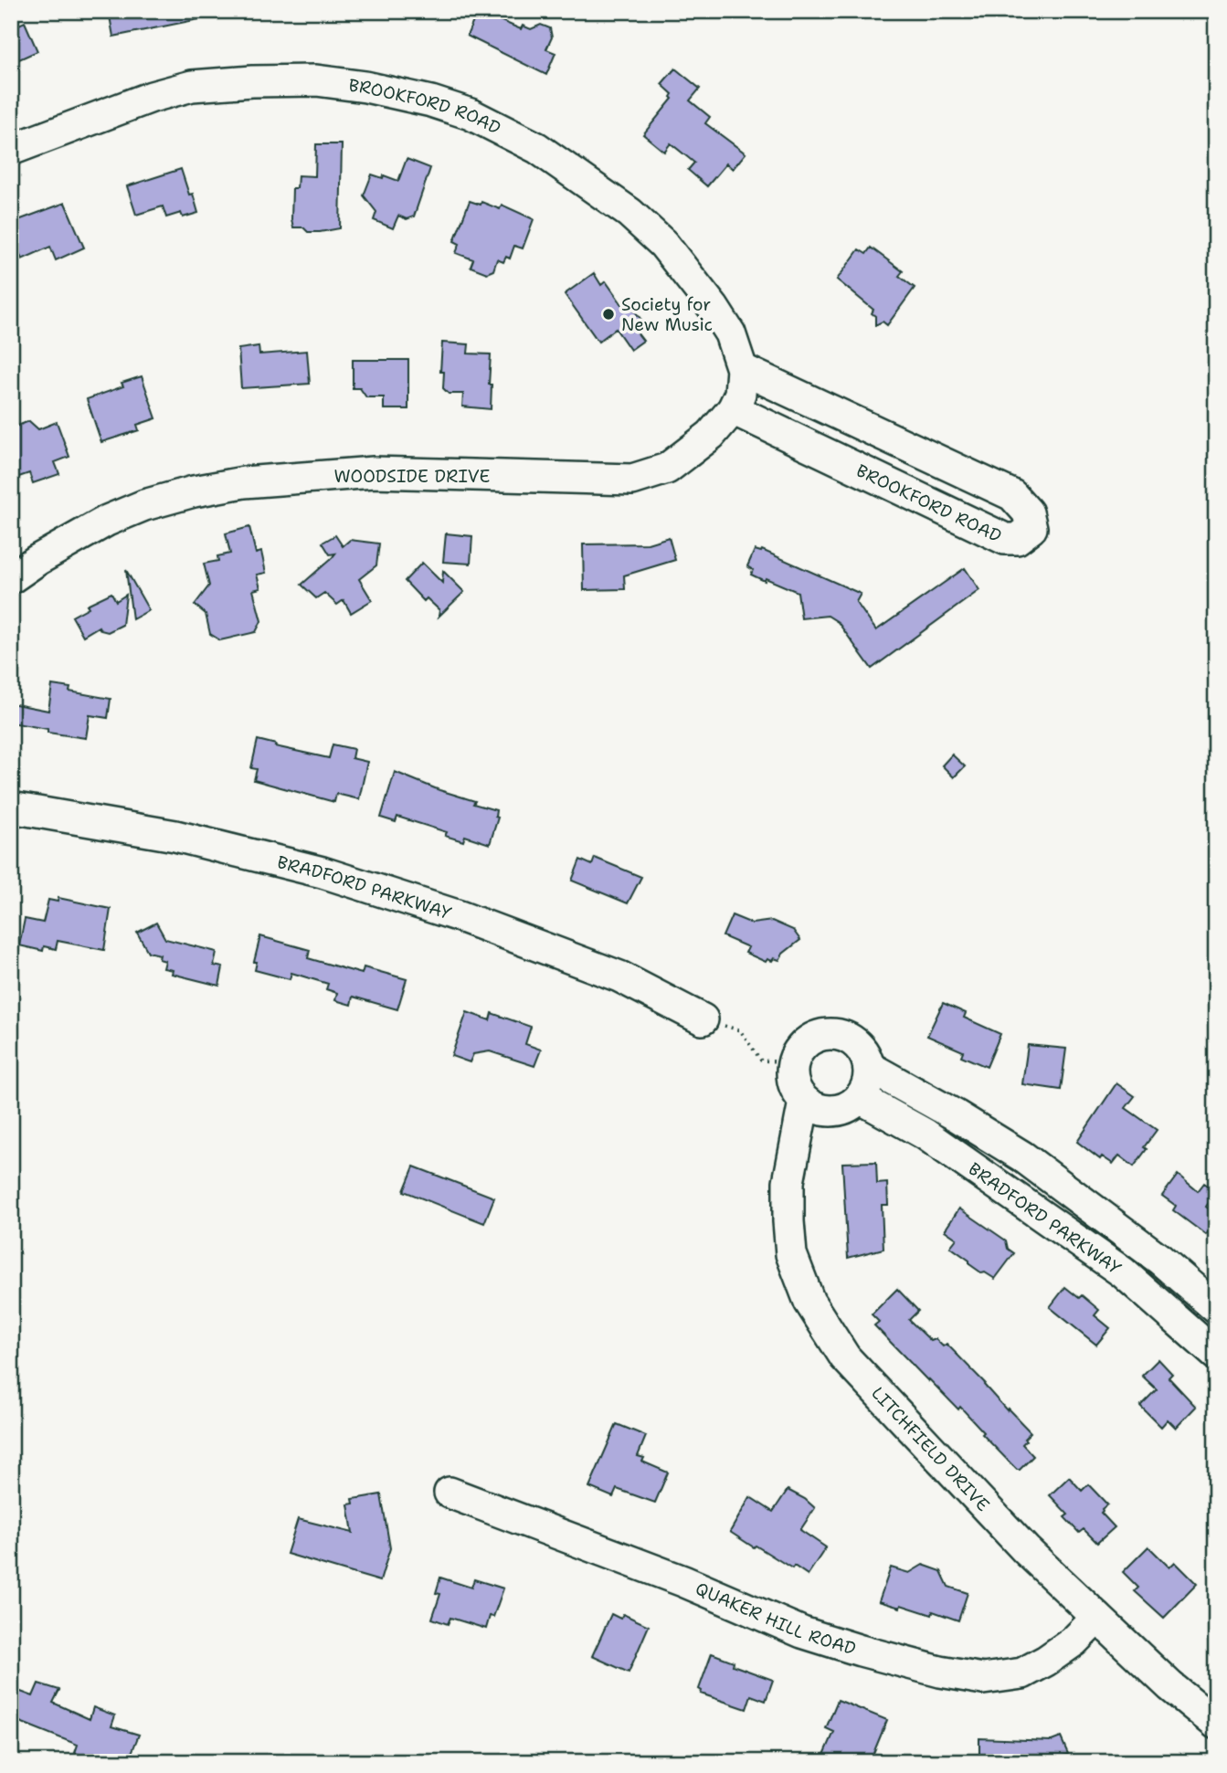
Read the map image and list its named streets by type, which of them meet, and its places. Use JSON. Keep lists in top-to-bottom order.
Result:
{
  "streets": {
    "street": [
      "BROOKFORD ROAD",
      "WOODSIDE DRIVE",
      "BRADFORD PARKWAY",
      "LITCHFIELD DRIVE",
      "QUAKER HILL ROAD"
    ]
  },
  "crossings": [
    ["BROOKFORD ROAD", "WOODSIDE DRIVE"],
    ["BRADFORD PARKWAY", "LITCHFIELD DRIVE"],
    ["LITCHFIELD DRIVE", "QUAKER HILL ROAD"]
  ],
  "places": ["Society for New Music"]
}
